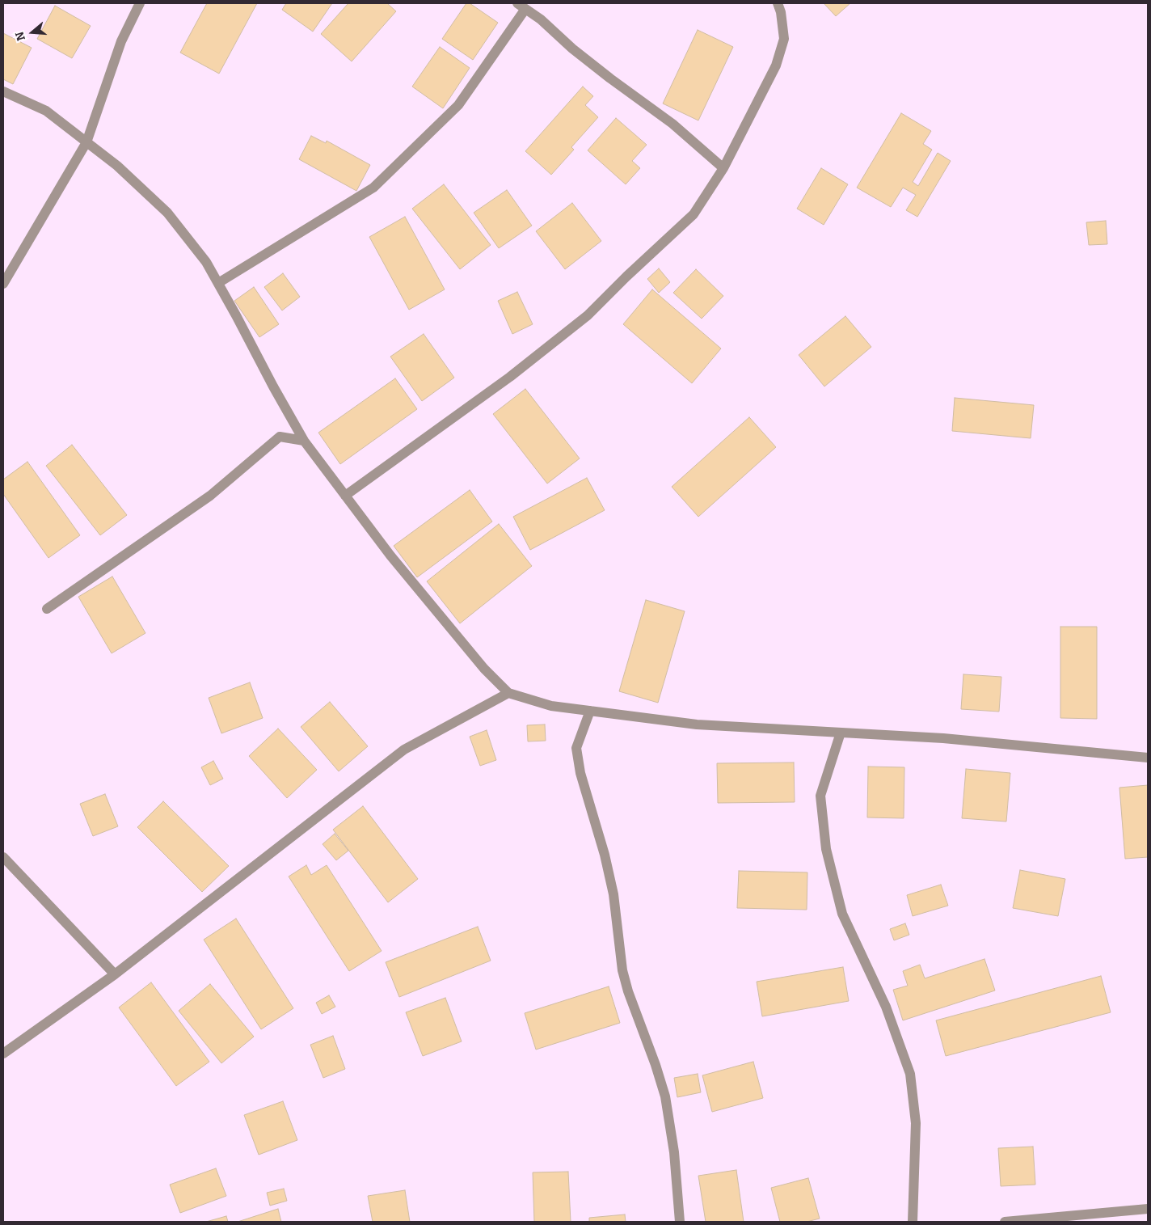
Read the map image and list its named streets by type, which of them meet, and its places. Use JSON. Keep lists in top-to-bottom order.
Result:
{
  "north": "left"
}
